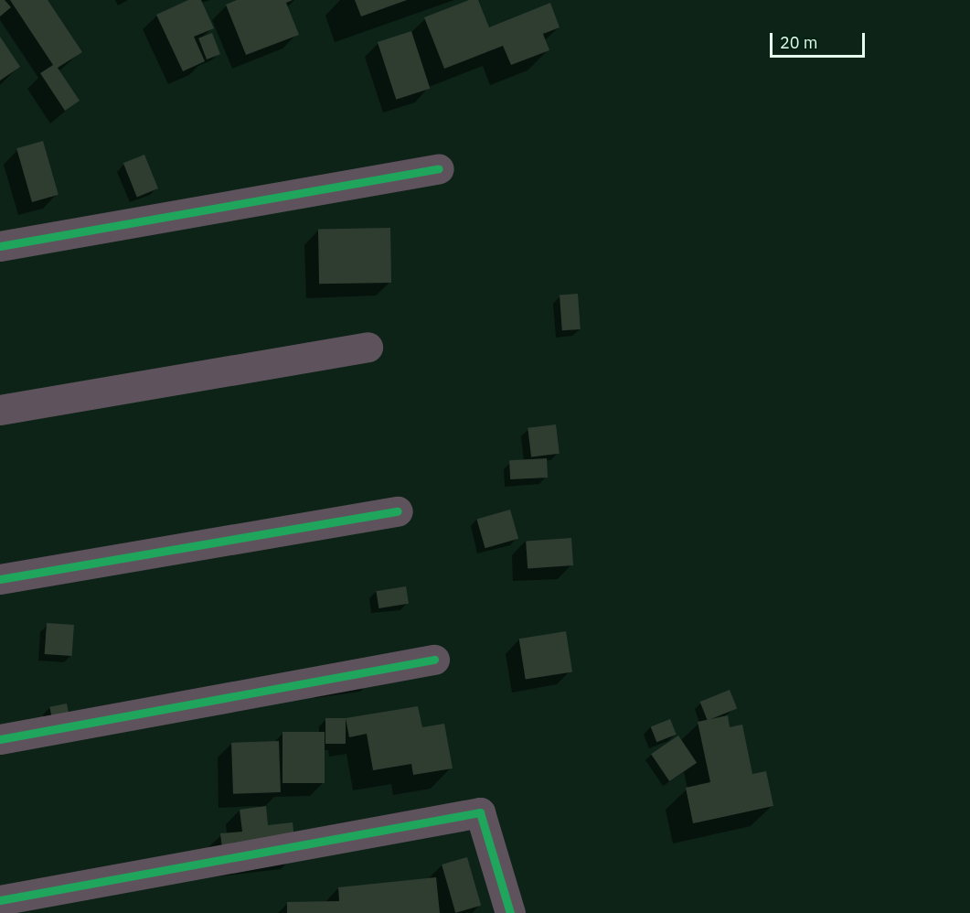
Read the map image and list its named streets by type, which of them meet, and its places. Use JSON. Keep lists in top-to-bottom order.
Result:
{
  "scale_bar": "20 m"
}
